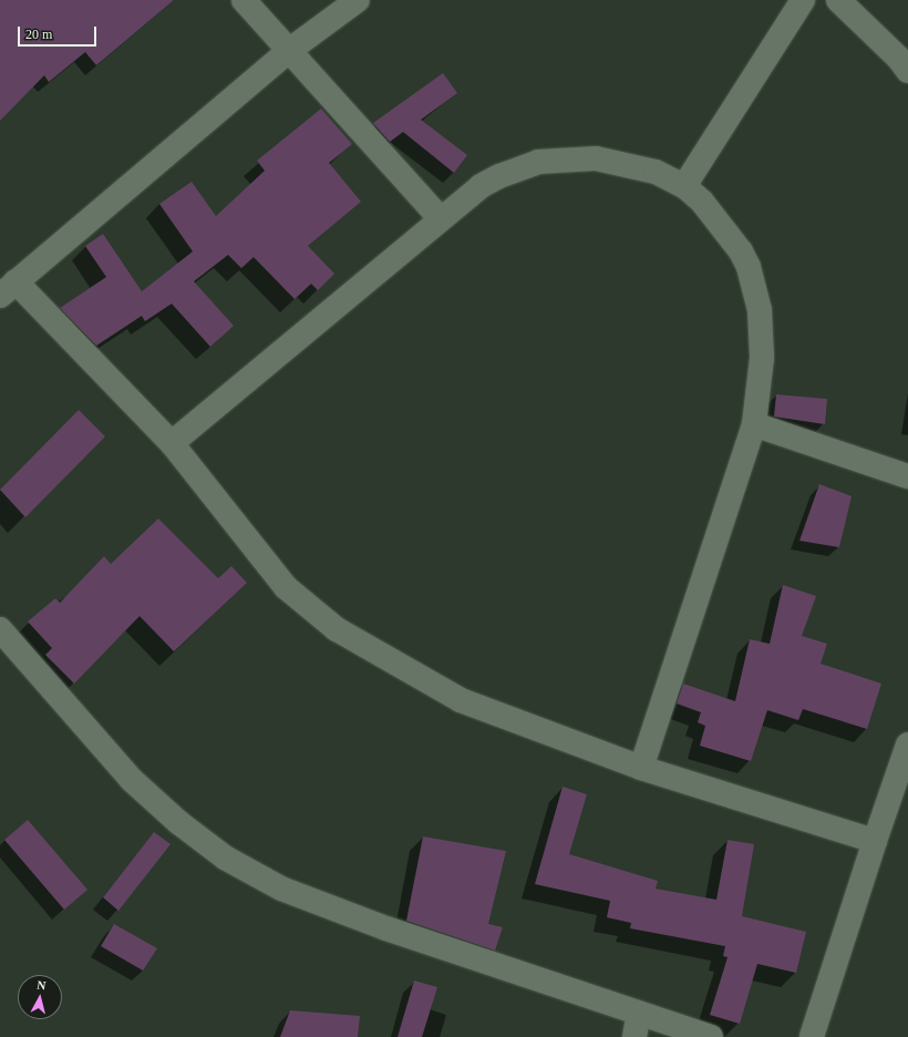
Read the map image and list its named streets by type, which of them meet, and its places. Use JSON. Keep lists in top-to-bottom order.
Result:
{
  "scale_bar": "20 m",
  "north": "top"
}
